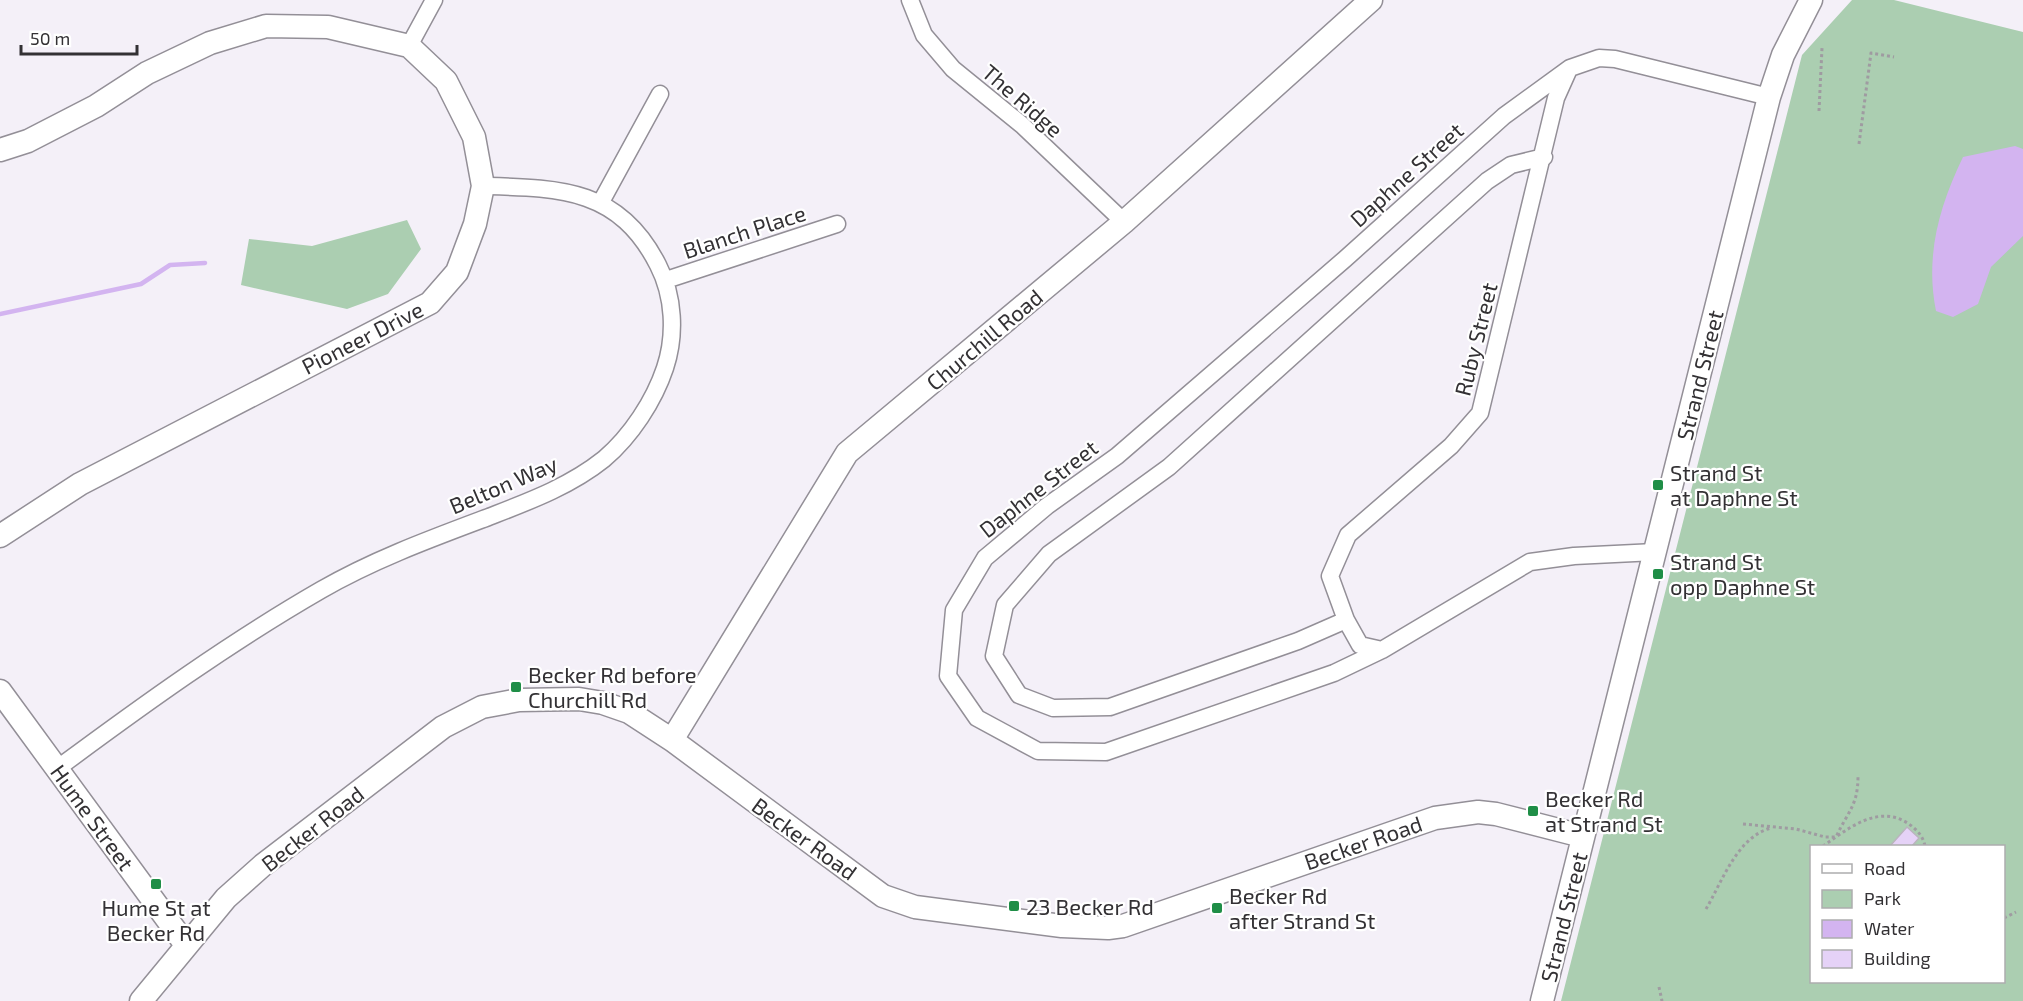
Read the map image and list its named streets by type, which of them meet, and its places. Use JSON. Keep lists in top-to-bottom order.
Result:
{
  "streets": {
    "street": [
      "The Ridge",
      "Daphne Street",
      "Blanch Place",
      "Pioneer Drive",
      "Churchill Road",
      "Ruby Street",
      "Strand Street",
      "Belton Way",
      "Hume Street",
      "Becker Road"
    ]
  },
  "crossings": [
    ["The Ridge", "Churchill Road"],
    ["Daphne Street", "Ruby Street"],
    ["Daphne Street", "Strand Street"],
    ["Blanch Place", "Belton Way"],
    ["Pioneer Drive", "Belton Way"],
    ["Churchill Road", "Becker Road"],
    ["Strand Street", "Becker Road"],
    ["Belton Way", "Hume Street"],
    ["Hume Street", "Becker Road"]
  ],
  "places": {
    "transit": [
      "Strand St at Daphne St",
      "Strand St opp Daphne St",
      "Becker Rd before Churchill Rd",
      "Becker Rd at Strand St",
      "Hume St at Becker Rd",
      "23 Becker Rd",
      "Becker Rd after Strand St"
    ]
  },
  "legend": [
    "Road",
    "Park",
    "Water",
    "Building"
  ],
  "scale_bar": "50 m"
}
